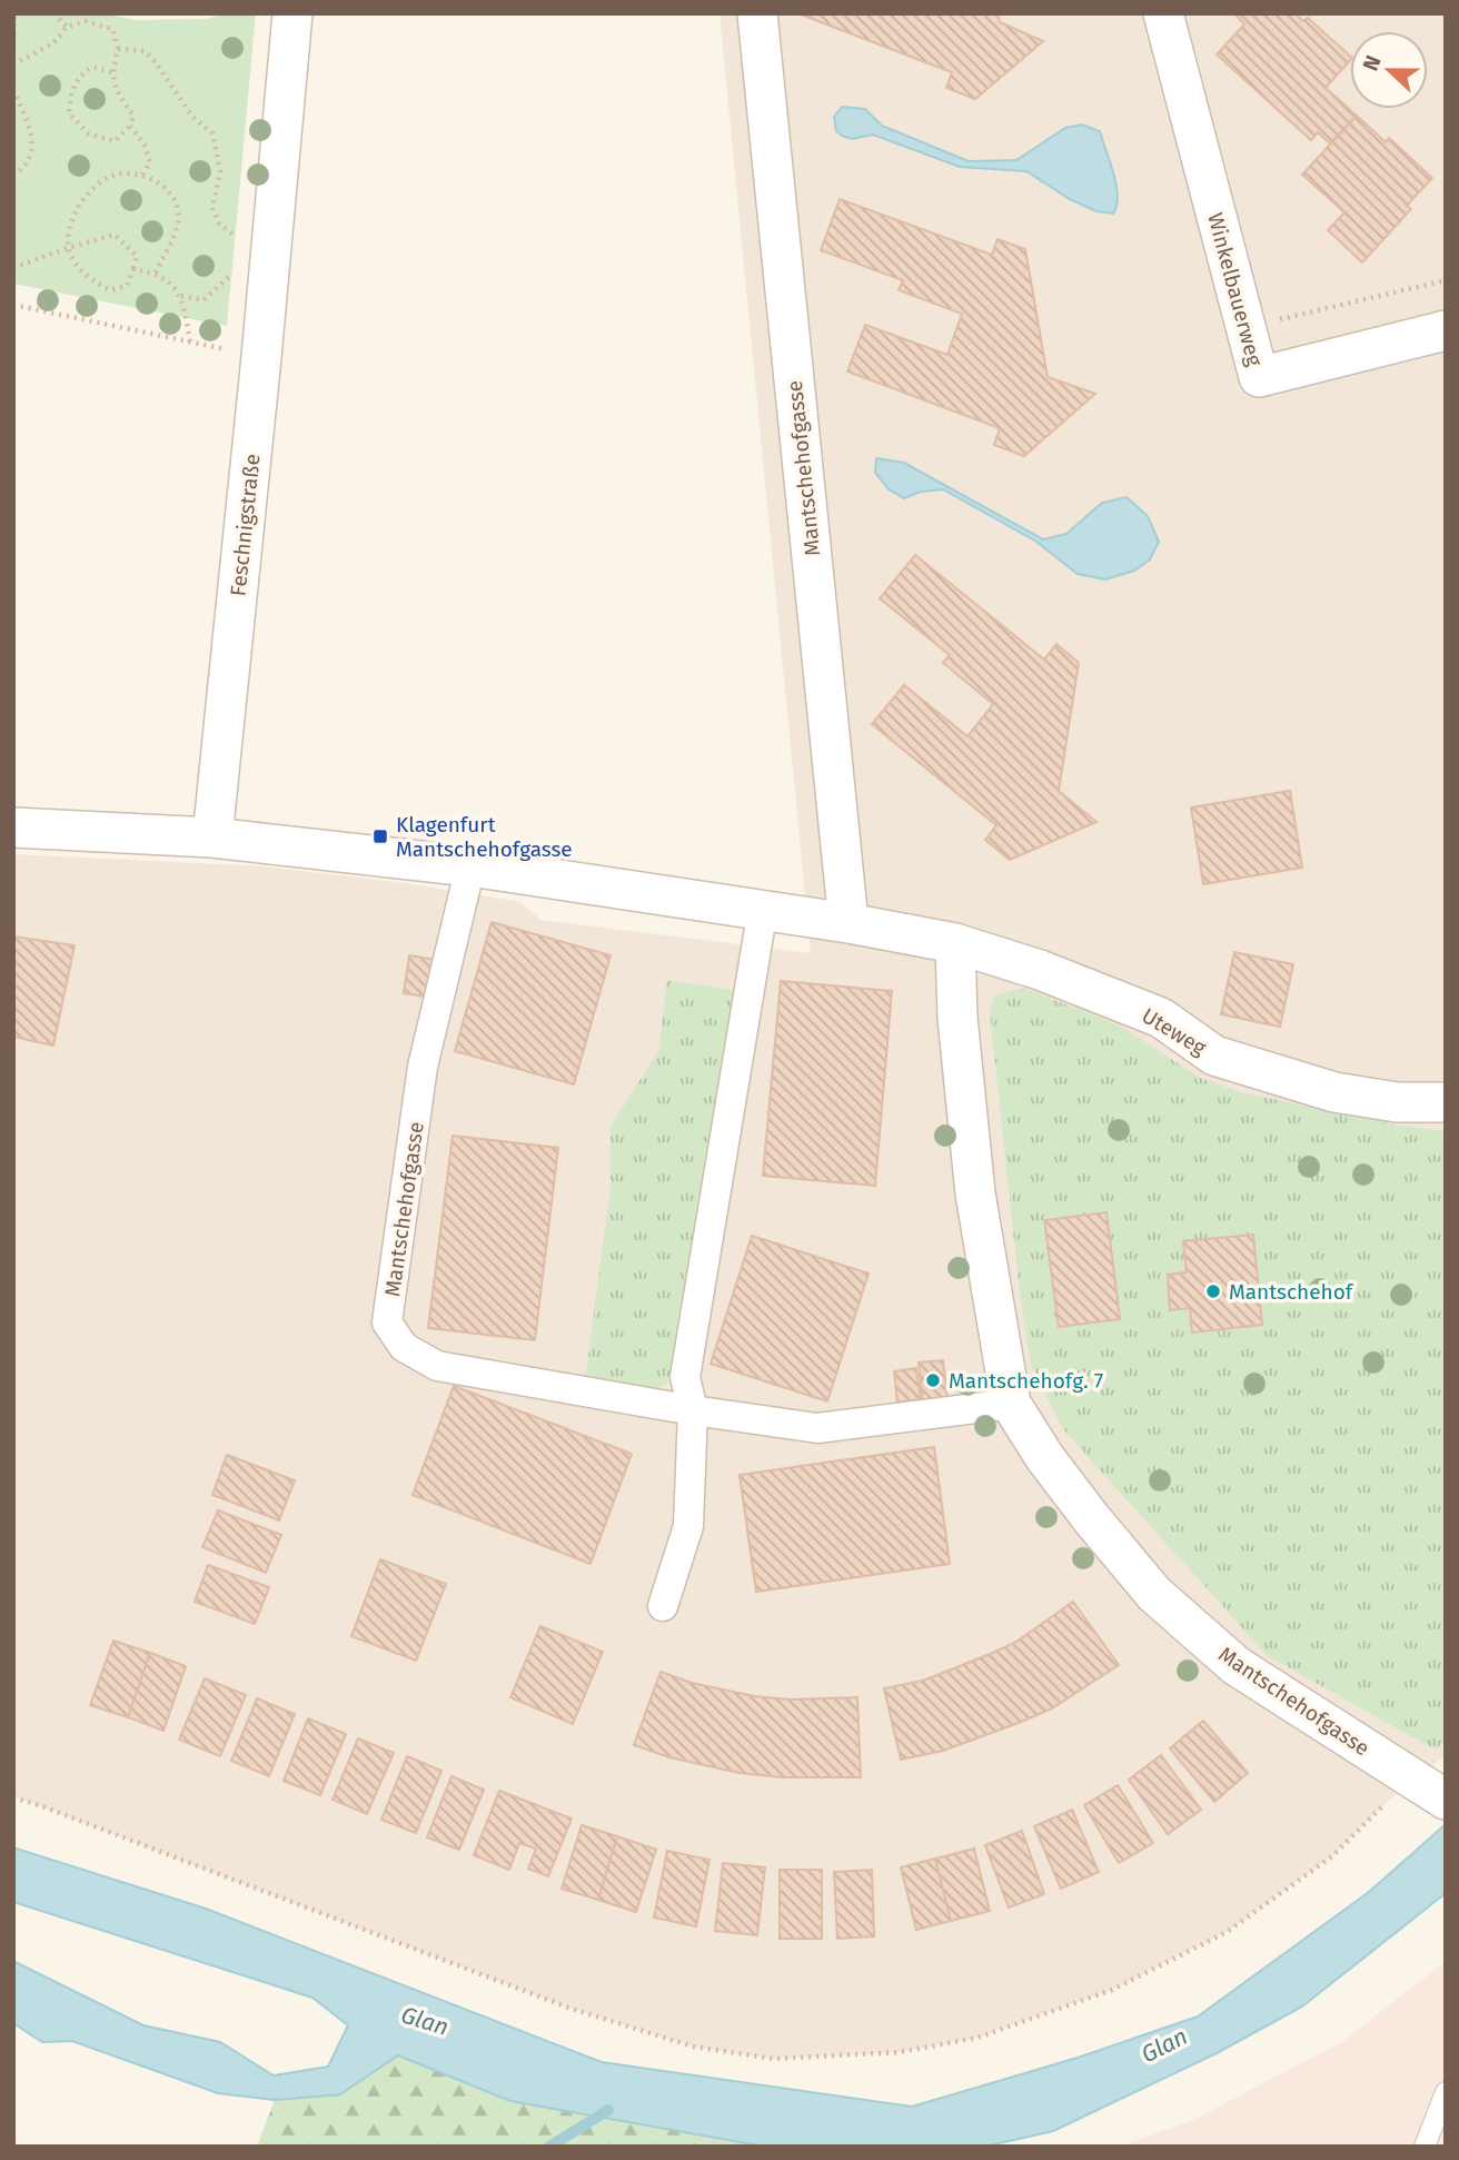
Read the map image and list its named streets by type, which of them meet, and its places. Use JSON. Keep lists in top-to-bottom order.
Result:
{
  "streets": {
    "street": [
      "Winkelbauerweg",
      "Mantschehofgasse",
      "Feschnigstraße",
      "Uteweg"
    ]
  },
  "crossings": [
    ["Mantschehofgasse", "Uteweg"]
  ],
  "water": ["Glan"],
  "places": {
    "transit": ["Klagenfurt Mantschehofgasse"],
    "other": ["Mantschehof", "Mantschehofg. 7"]
  },
  "north": "left"
}
